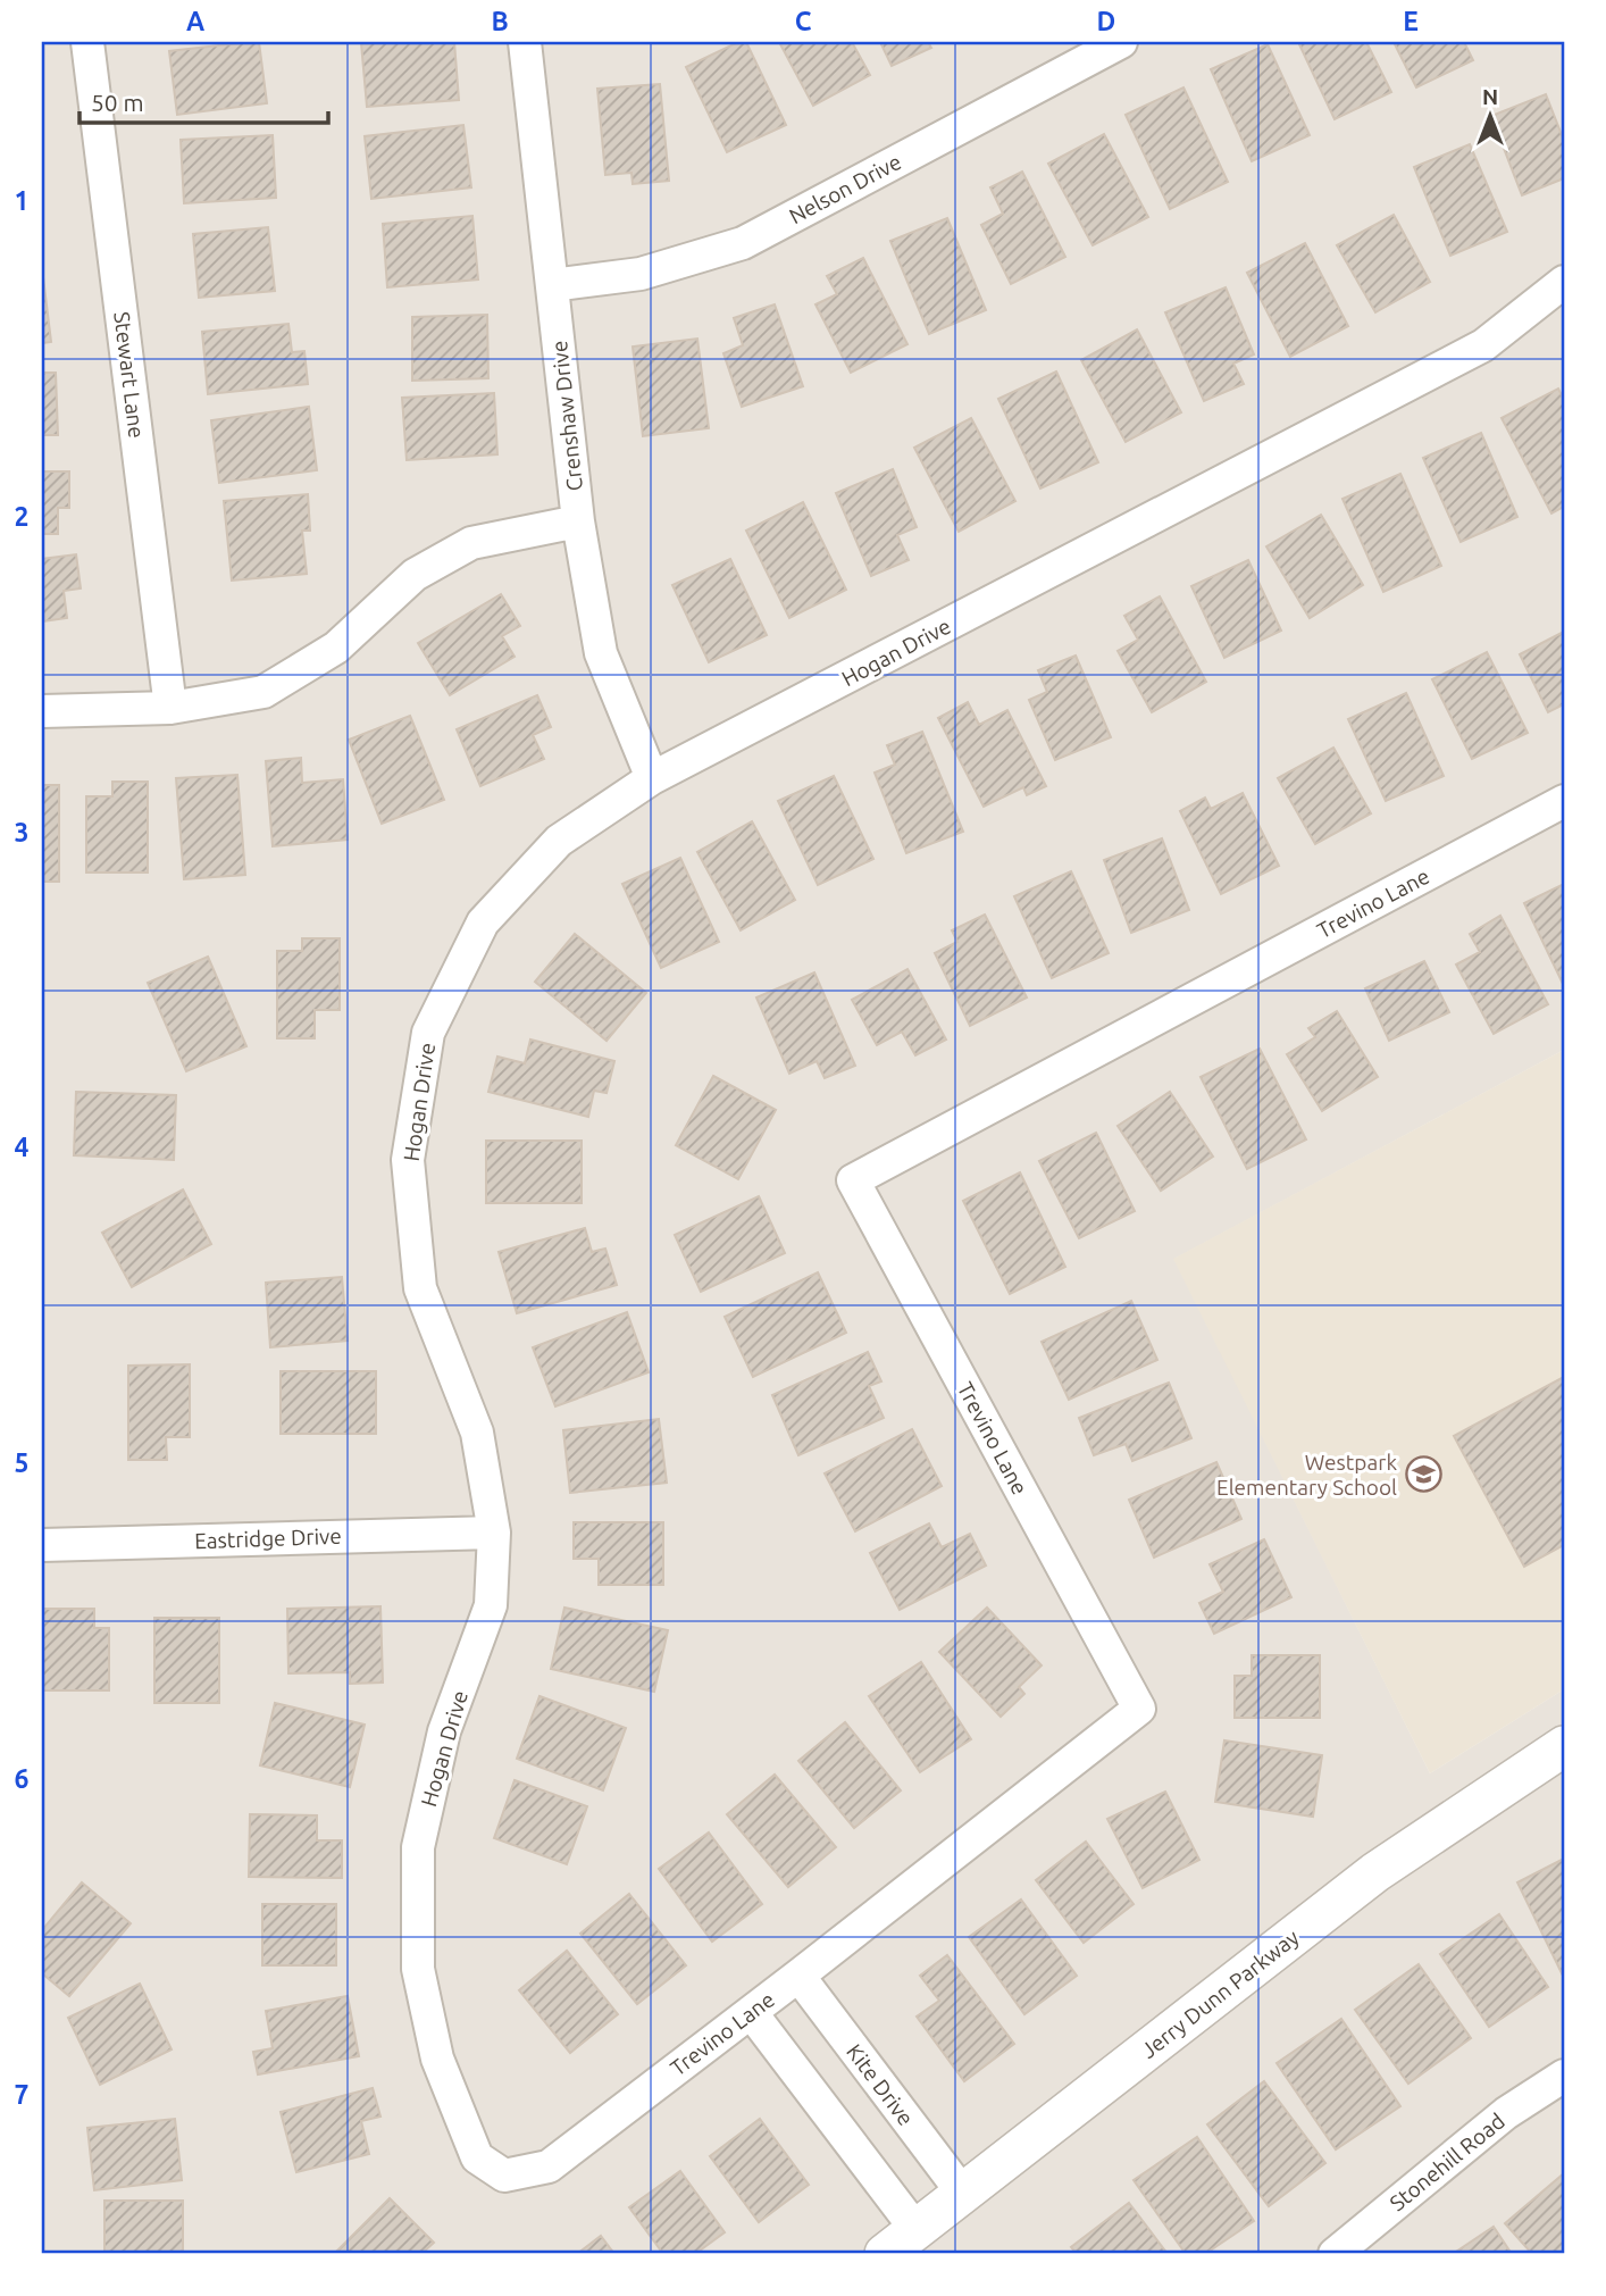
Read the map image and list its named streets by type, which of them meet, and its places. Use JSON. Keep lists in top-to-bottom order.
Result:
{
  "streets": {
    "street": [
      "Nelson Drive",
      "Stewart Lane",
      "Crenshaw Drive",
      "Hogan Drive",
      "Trevino Lane",
      "Eastridge Drive",
      "Jerry Dunn Parkway",
      "Kite Drive",
      "Stonehill Road"
    ]
  },
  "crossings": [
    ["Nelson Drive", "Crenshaw Drive"],
    ["Crenshaw Drive", "Hogan Drive"],
    ["Hogan Drive", "Trevino Lane"],
    ["Hogan Drive", "Eastridge Drive"],
    ["Trevino Lane", "Kite Drive"],
    ["Jerry Dunn Parkway", "Kite Drive"]
  ],
  "places": {
    "school or university": ["Westpark Elementary School"]
  },
  "scale_bar": "50 m",
  "north": "top",
  "grid": {
    "columns": [
      "A",
      "B",
      "C",
      "D",
      "E"
    ],
    "rows": [
      "1",
      "2",
      "3",
      "4",
      "5",
      "6",
      "7"
    ]
  }
}
